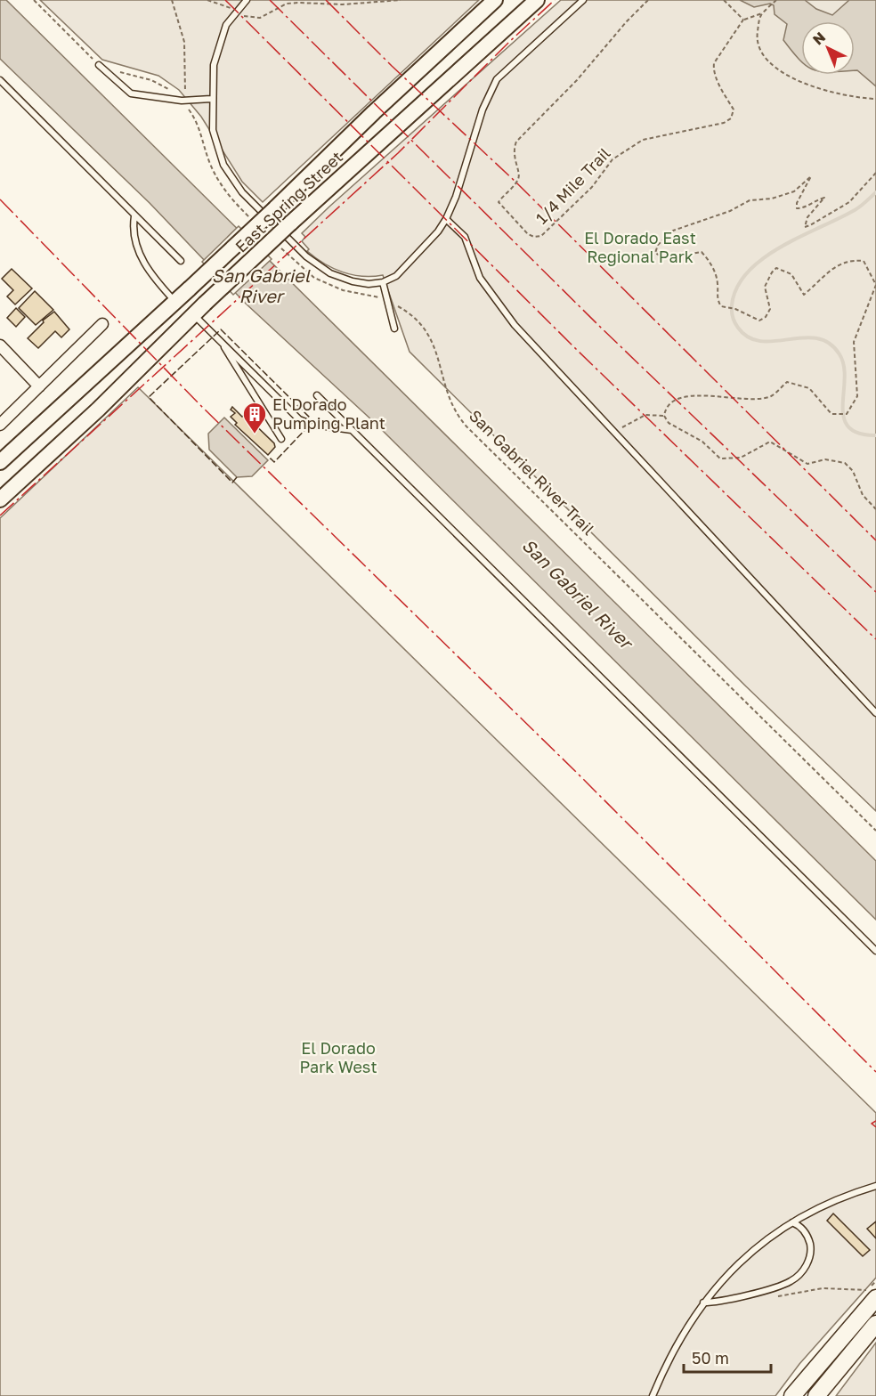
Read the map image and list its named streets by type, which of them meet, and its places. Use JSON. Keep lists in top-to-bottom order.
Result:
{
  "streets": {
    "main road": ["East Spring Street"],
    "path": ["1/4 Mile Trail", "San Gabriel River Trail"]
  },
  "water": ["San Gabriel River"],
  "parks": ["El Dorado East Regional Park", "El Dorado Park West"],
  "places": {
    "building": ["El Dorado Pumping Plant"]
  },
  "scale_bar": "50 m",
  "north": "top left"
}
